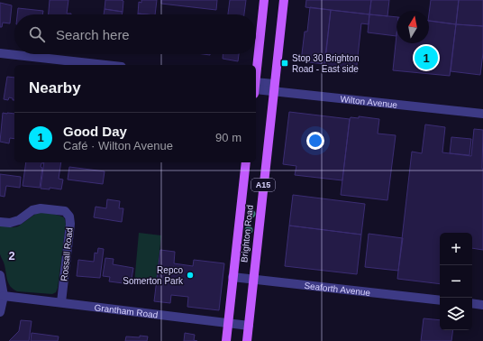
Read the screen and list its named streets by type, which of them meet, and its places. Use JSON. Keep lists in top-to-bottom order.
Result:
{
  "streets": {
    "main road": ["A15", "Brighton Road"],
    "street": [
      "Wilton Avenue",
      "Rossall Road",
      "Seaforth Avenue",
      "Grantham Road"
    ]
  },
  "crossings": [
    ["Wilton Avenue", "Brighton Road"],
    ["Brighton Road", "Seaforth Avenue"],
    ["Brighton Road", "Grantham Road"],
    ["Rossall Road", "Grantham Road"]
  ],
  "places": {
    "transit": ["Stop 30 Brighton Road - East side"],
    "other": ["Repco Somerton Park"]
  },
  "north": "top",
  "page": {
    "search": "Search here",
    "pins": "1",
    "heading": "Nearby",
    "list": [
      {
        "mark": "1",
        "name": "Good Day",
        "note": "Café · Wilton Avenue",
        "value": "90 m"
      }
    ],
    "map_buttons": ["+", "−"]
  },
  "grid": {
    "rows": ["2"]
  }
}
